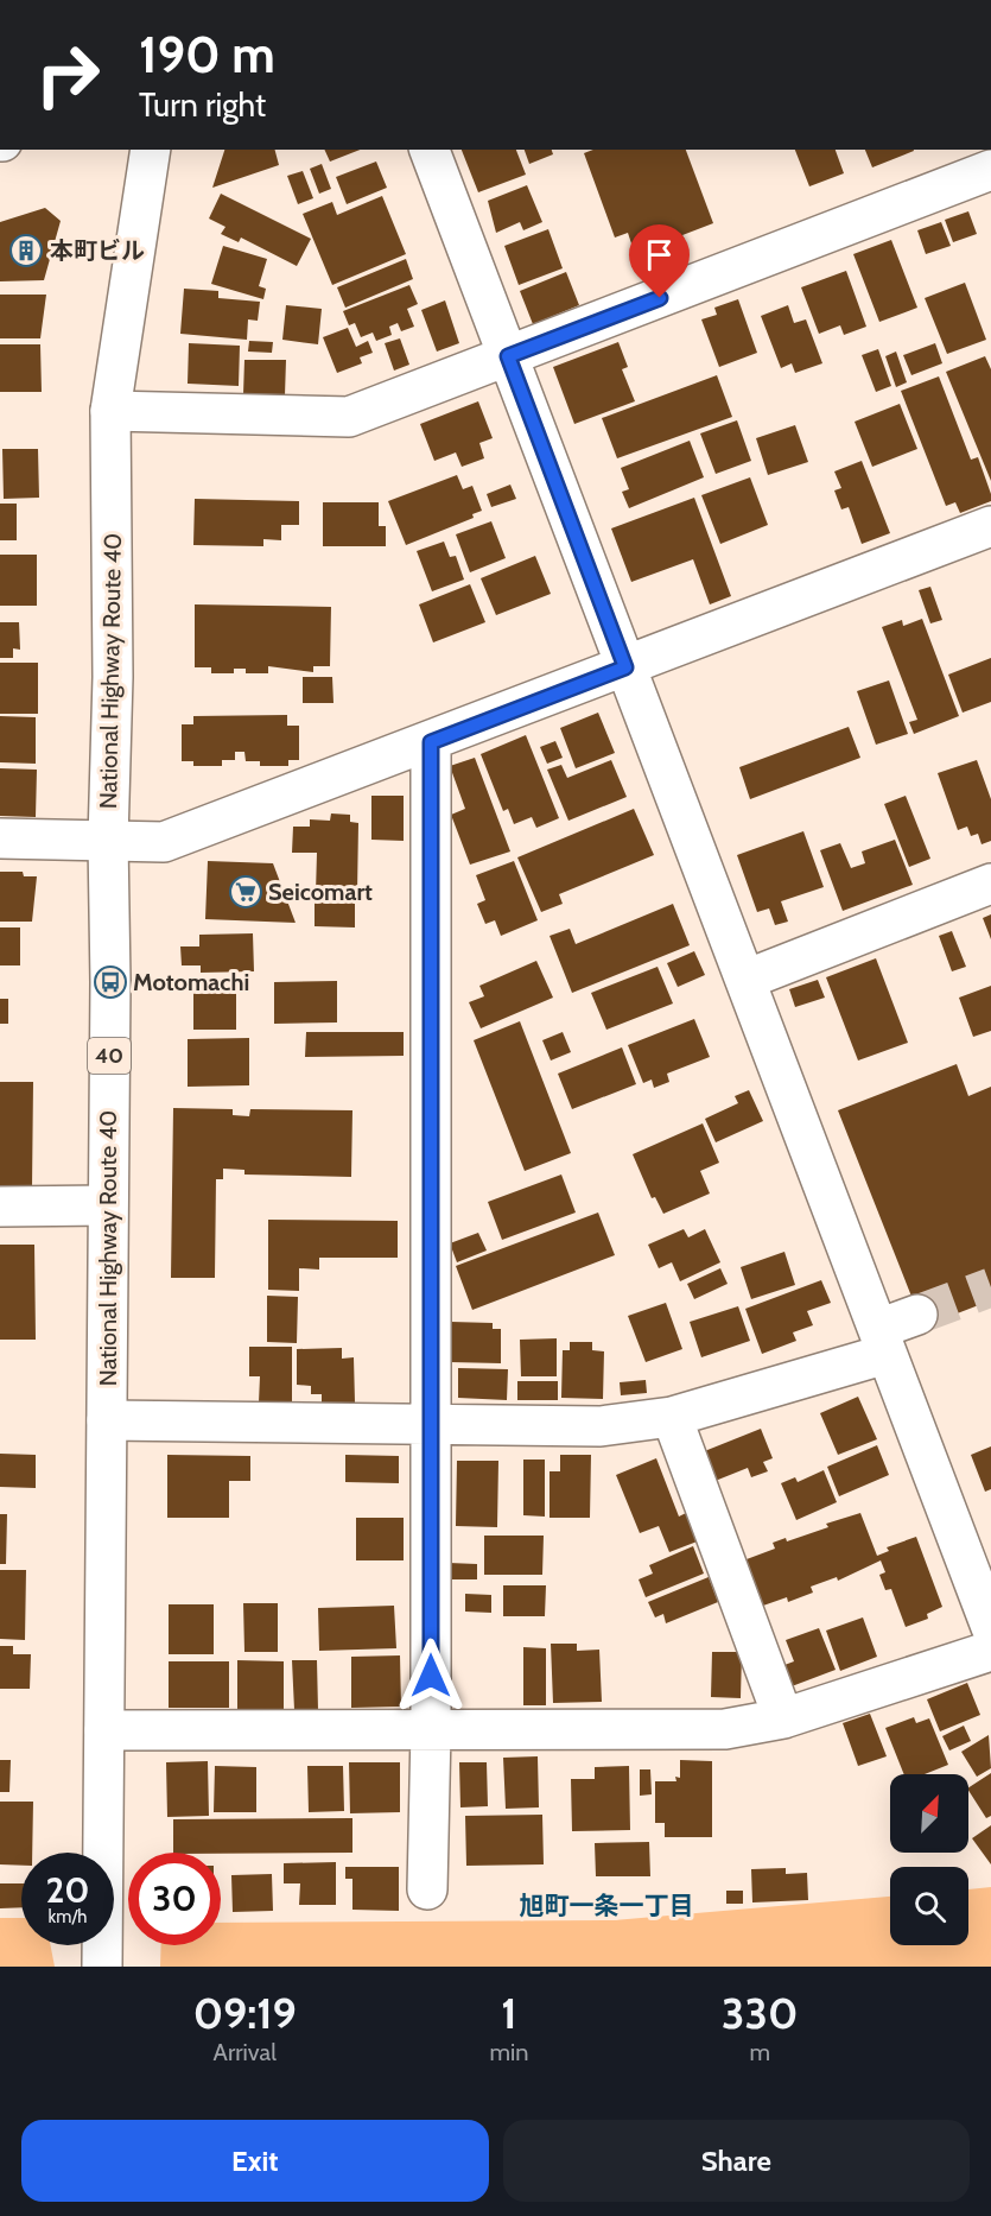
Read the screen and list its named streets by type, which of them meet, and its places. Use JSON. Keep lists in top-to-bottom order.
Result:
{
  "streets": {
    "main road": ["National Highway Route 40", "40"]
  },
  "districts": ["旭町一条一丁目"],
  "places": {
    "building": ["本町ビル"],
    "supermarket": ["Seicomart"],
    "bus stop": ["Motomachi"]
  },
  "north": "top right",
  "page": {
    "turn": ["190 m", "Turn right"],
    "speed": "20 km/h",
    "limit": "30",
    "eta": [
      "09:19",
      "Arrival",
      "1",
      "min",
      "330",
      "m"
    ],
    "buttons": ["Exit", "Share"]
  }
}
